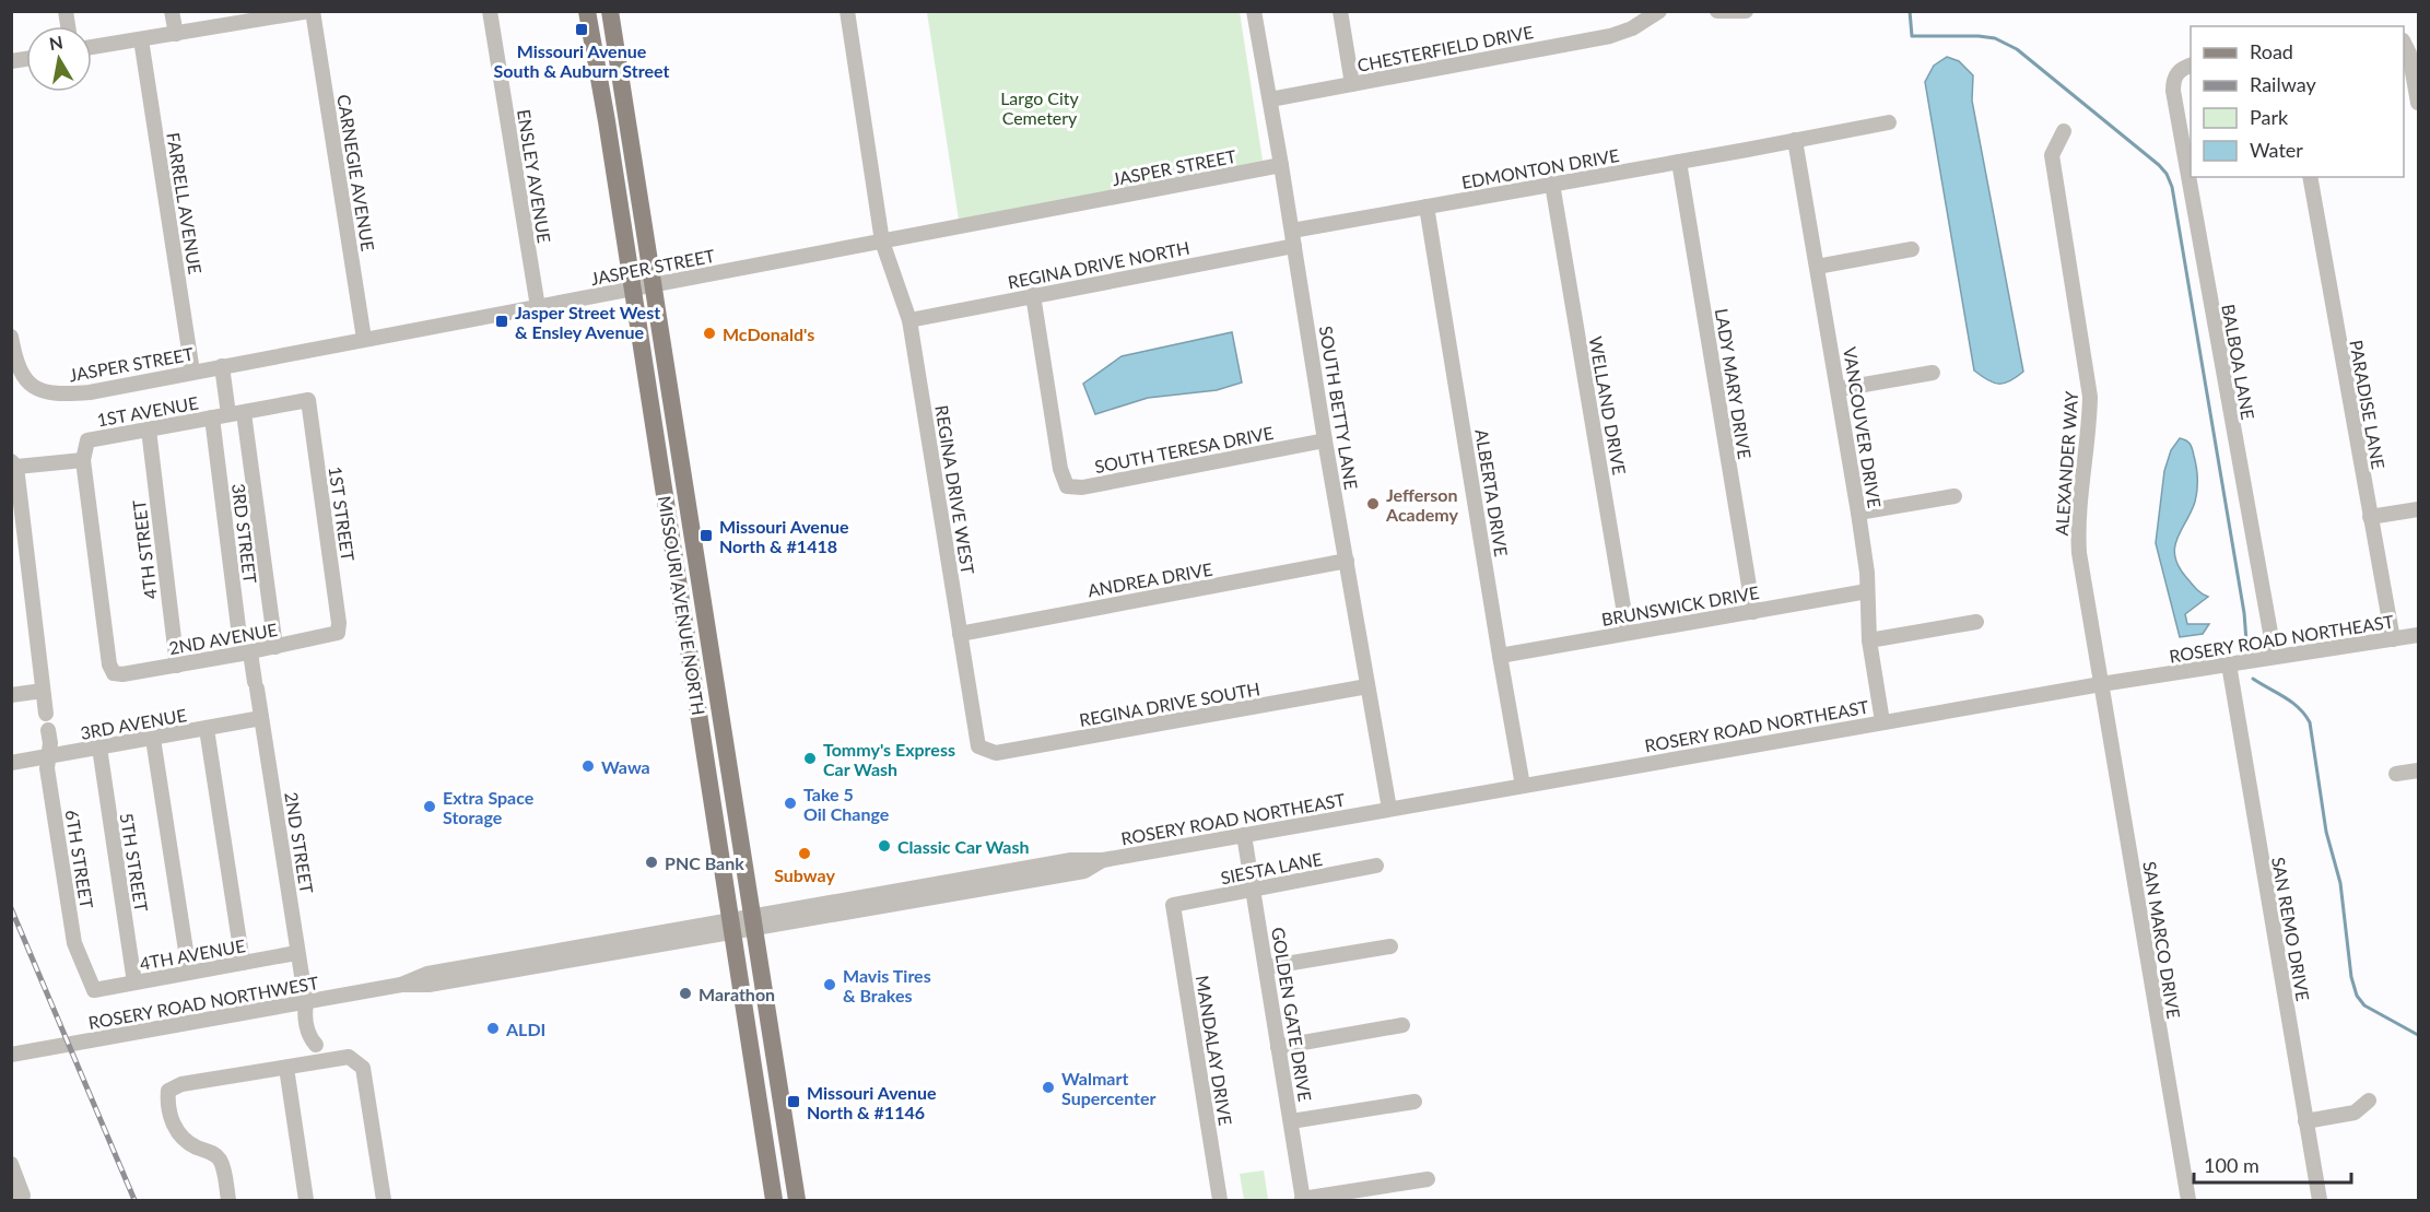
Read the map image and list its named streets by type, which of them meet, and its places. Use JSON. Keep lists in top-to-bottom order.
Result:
{
  "streets": {
    "main road": ["MISSOURI AVENUE NORTH"],
    "street": [
      "CHESTERFIELD DRIVE",
      "JASPER STREET",
      "EDMONTON DRIVE",
      "CARNEGIE AVENUE",
      "ENSLEY AVENUE",
      "FARRELL AVENUE",
      "REGINA DRIVE NORTH",
      "BALBOA LANE",
      "LADY MARY DRIVE",
      "PARADISE LANE",
      "WELLAND DRIVE",
      "SOUTH BETTY LANE",
      "1ST AVENUE",
      "VANCOUVER DRIVE",
      "SOUTH TERESA DRIVE",
      "ALEXANDER WAY",
      "REGINA DRIVE WEST",
      "ALBERTA DRIVE",
      "1ST STREET",
      "3RD STREET",
      "4TH STREET",
      "ANDREA DRIVE",
      "BRUNSWICK DRIVE",
      "2ND AVENUE",
      "ROSERY ROAD NORTHEAST",
      "REGINA DRIVE SOUTH",
      "3RD AVENUE",
      "2ND STREET",
      "6TH STREET",
      "5TH STREET",
      "SIESTA LANE",
      "SAN REMO DRIVE",
      "SAN MARCO DRIVE",
      "4TH AVENUE",
      "ROSERY ROAD NORTHWEST",
      "GOLDEN GATE DRIVE",
      "MANDALAY DRIVE"
    ]
  },
  "crossings": [
    ["CHESTERFIELD DRIVE", "SOUTH BETTY LANE"],
    ["JASPER STREET", "CARNEGIE AVENUE"],
    ["JASPER STREET", "ENSLEY AVENUE"],
    ["JASPER STREET", "FARRELL AVENUE"],
    ["JASPER STREET", "SOUTH BETTY LANE"],
    ["JASPER STREET", "REGINA DRIVE WEST"],
    ["JASPER STREET", "MISSOURI AVENUE NORTH"],
    ["EDMONTON DRIVE", "REGINA DRIVE NORTH"],
    ["EDMONTON DRIVE", "LADY MARY DRIVE"],
    ["EDMONTON DRIVE", "WELLAND DRIVE"],
    ["EDMONTON DRIVE", "SOUTH BETTY LANE"],
    ["EDMONTON DRIVE", "VANCOUVER DRIVE"],
    ["EDMONTON DRIVE", "ALBERTA DRIVE"],
    ["REGINA DRIVE NORTH", "SOUTH BETTY LANE"],
    ["REGINA DRIVE NORTH", "SOUTH TERESA DRIVE"],
    ["REGINA DRIVE NORTH", "REGINA DRIVE WEST"],
    ["BALBOA LANE", "ROSERY ROAD NORTHEAST"],
    ["LADY MARY DRIVE", "BRUNSWICK DRIVE"],
    ["PARADISE LANE", "ROSERY ROAD NORTHEAST"],
    ["WELLAND DRIVE", "BRUNSWICK DRIVE"],
    ["SOUTH BETTY LANE", "SOUTH TERESA DRIVE"],
    ["SOUTH BETTY LANE", "ANDREA DRIVE"],
    ["SOUTH BETTY LANE", "ROSERY ROAD NORTHEAST"],
    ["SOUTH BETTY LANE", "REGINA DRIVE SOUTH"],
    ["1ST AVENUE", "1ST STREET"],
    ["1ST AVENUE", "3RD STREET"],
    ["1ST AVENUE", "4TH STREET"],
    ["1ST AVENUE", "2ND AVENUE"],
    ["VANCOUVER DRIVE", "BRUNSWICK DRIVE"],
    ["VANCOUVER DRIVE", "ROSERY ROAD NORTHEAST"],
    ["ALEXANDER WAY", "ROSERY ROAD NORTHEAST"],
    ["ALEXANDER WAY", "SAN MARCO DRIVE"],
    ["REGINA DRIVE WEST", "ANDREA DRIVE"],
    ["REGINA DRIVE WEST", "REGINA DRIVE SOUTH"],
    ["ALBERTA DRIVE", "BRUNSWICK DRIVE"],
    ["ALBERTA DRIVE", "ROSERY ROAD NORTHEAST"],
    ["1ST STREET", "2ND AVENUE"],
    ["3RD STREET", "2ND AVENUE"],
    ["3RD STREET", "2ND STREET"],
    ["4TH STREET", "2ND AVENUE"],
    ["MISSOURI AVENUE NORTH", "ROSERY ROAD NORTHEAST"],
    ["MISSOURI AVENUE NORTH", "ROSERY ROAD NORTHWEST"],
    ["2ND AVENUE", "2ND STREET"],
    ["ROSERY ROAD NORTHEAST", "SAN REMO DRIVE"],
    ["ROSERY ROAD NORTHEAST", "SAN MARCO DRIVE"],
    ["ROSERY ROAD NORTHEAST", "ROSERY ROAD NORTHWEST"],
    ["ROSERY ROAD NORTHEAST", "GOLDEN GATE DRIVE"],
    ["3RD AVENUE", "2ND STREET"],
    ["3RD AVENUE", "6TH STREET"],
    ["3RD AVENUE", "5TH STREET"],
    ["2ND STREET", "4TH AVENUE"],
    ["2ND STREET", "ROSERY ROAD NORTHWEST"],
    ["6TH STREET", "4TH AVENUE"],
    ["5TH STREET", "4TH AVENUE"],
    ["SIESTA LANE", "GOLDEN GATE DRIVE"],
    ["SIESTA LANE", "MANDALAY DRIVE"]
  ],
  "parks": ["Largo City Cemetery"],
  "places": {
    "transit": [
      "Missouri Avenue South & Auburn Street",
      "Jasper Street West & Ensley Avenue",
      "Missouri Avenue North & #1418",
      "Missouri Avenue North & #1146"
    ],
    "other": [
      "McDonald's",
      "Jefferson Academy",
      "Tommy's Express Car Wash",
      "Wawa",
      "Take 5 Oil Change",
      "Extra Space Storage",
      "Classic Car Wash",
      "Subway",
      "PNC Bank",
      "Mavis Tires & Brakes",
      "Marathon",
      "ALDI",
      "Walmart Supercenter"
    ]
  },
  "legend": [
    "Road",
    "Railway",
    "Park",
    "Water"
  ],
  "scale_bar": "100 m",
  "north": "top"
}
